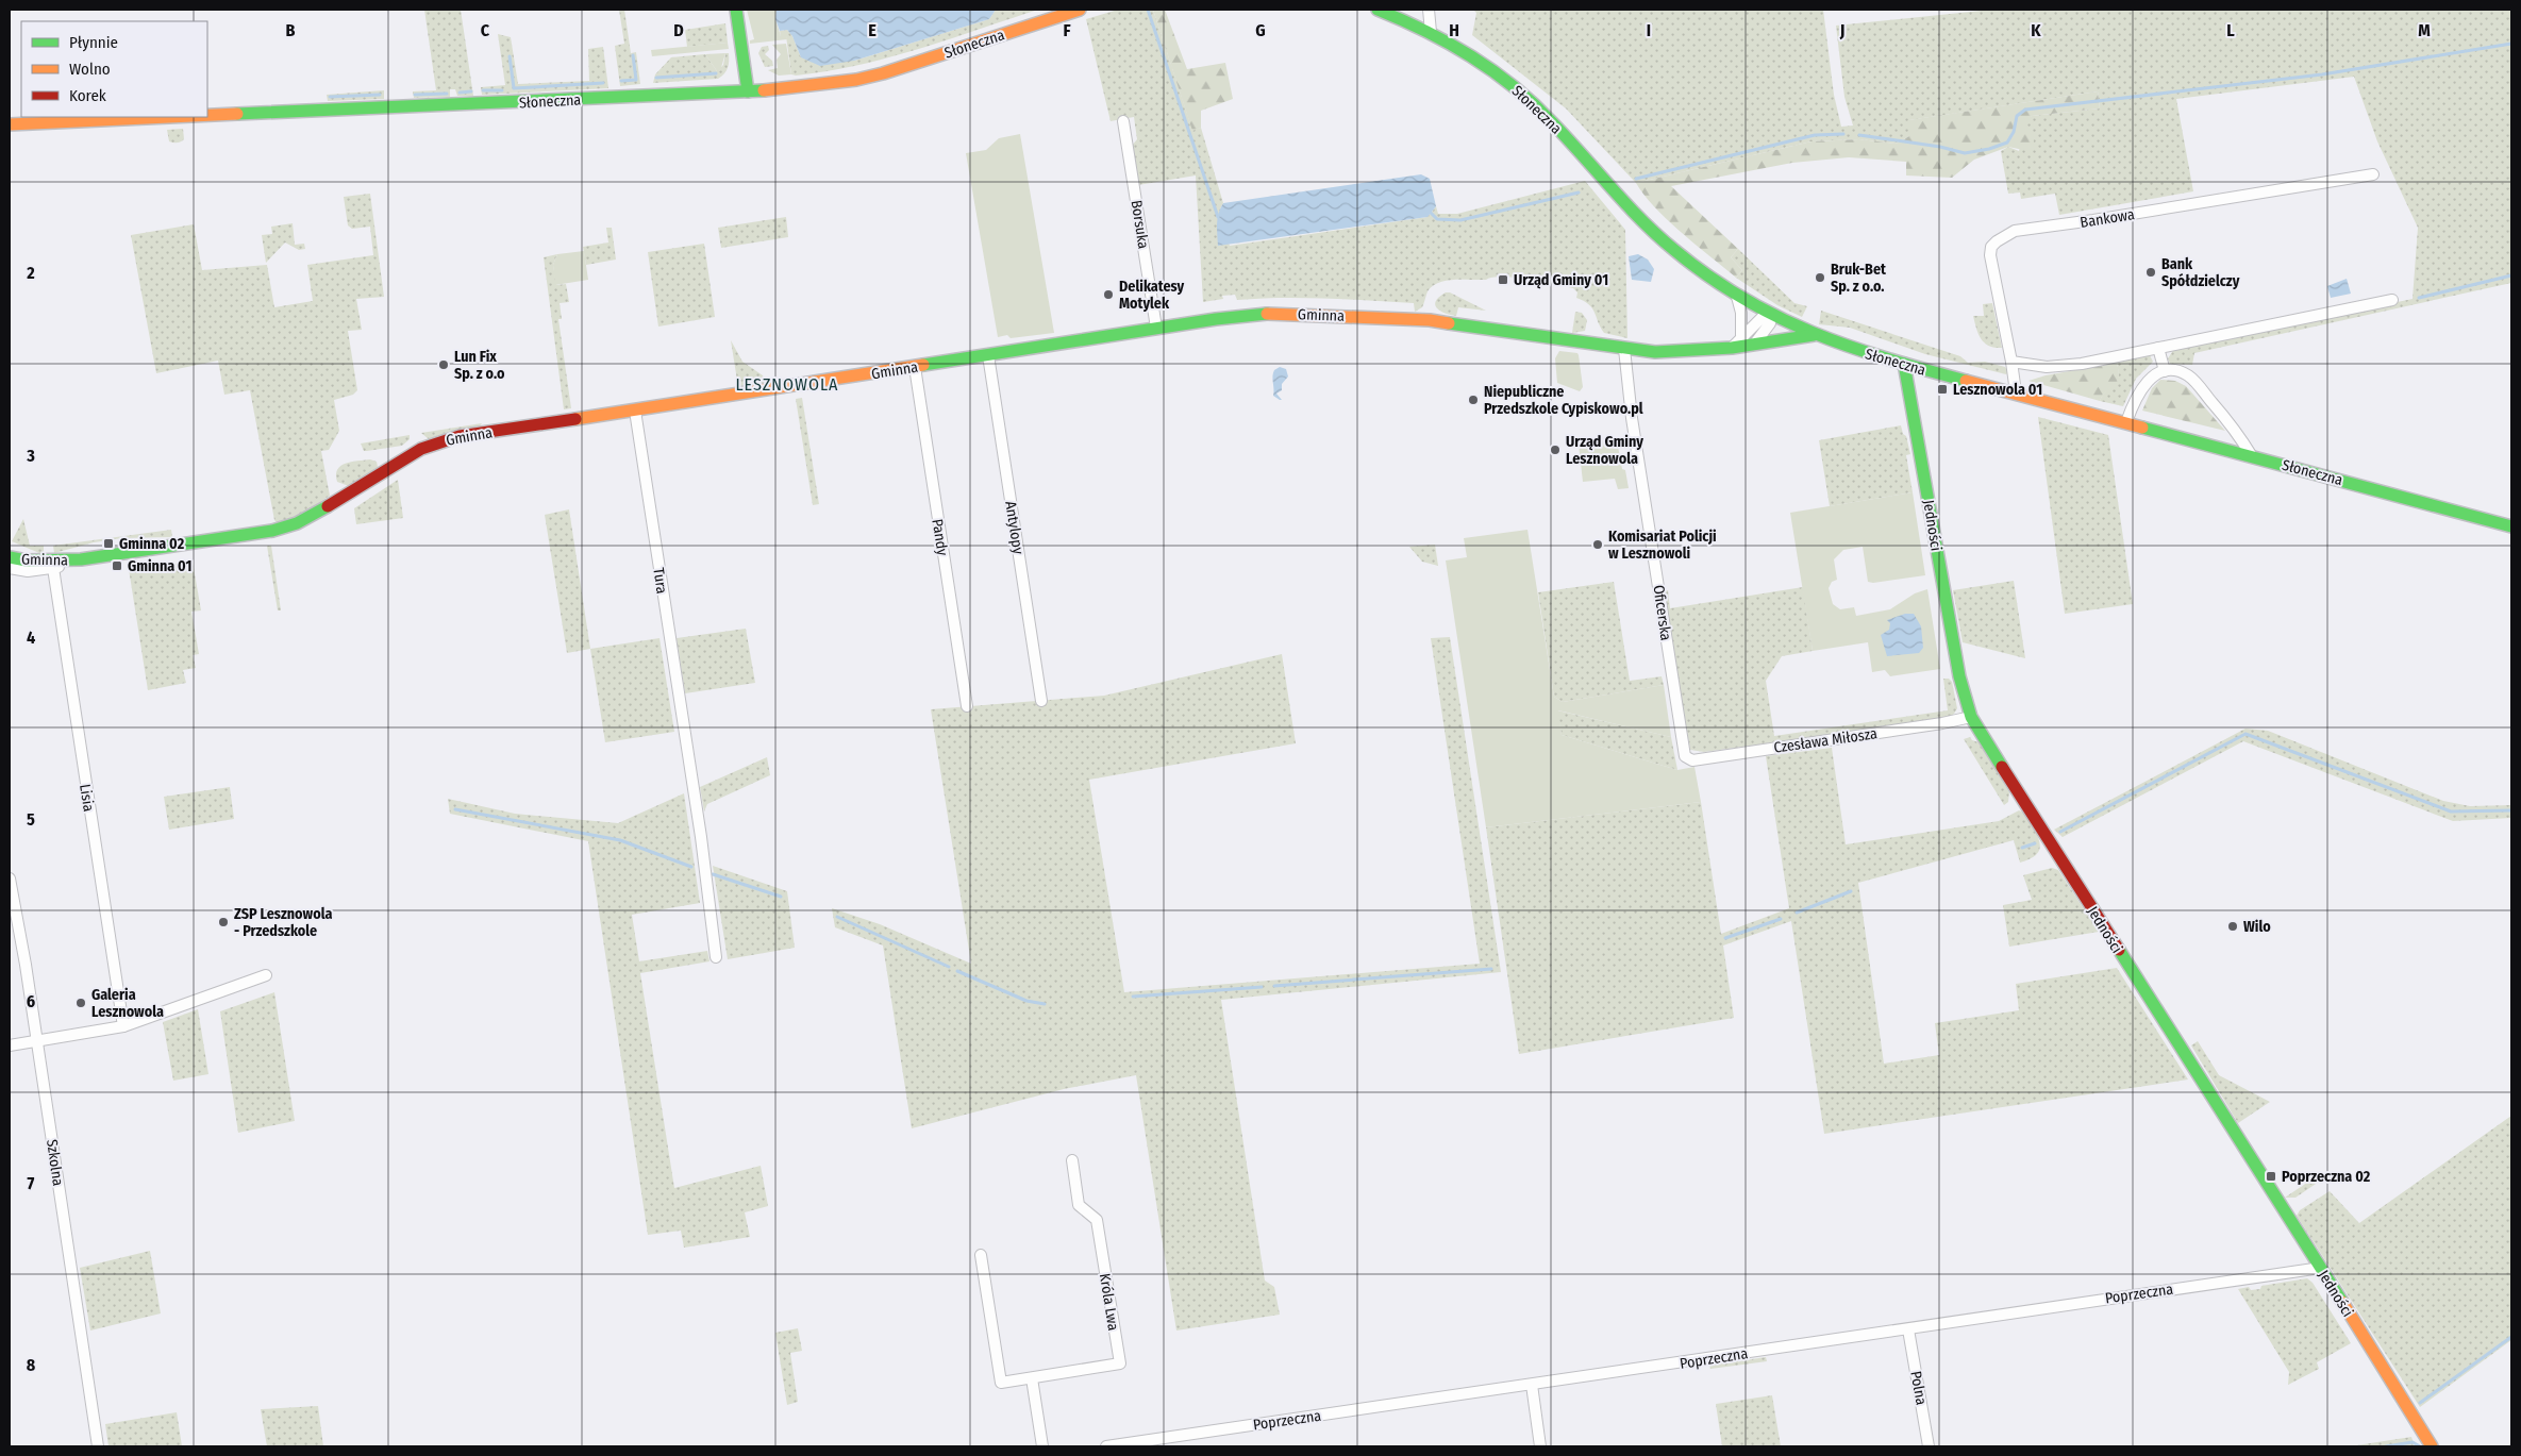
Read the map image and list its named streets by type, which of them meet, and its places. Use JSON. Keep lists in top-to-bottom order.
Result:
{
  "streets": {
    "street": [
      "Słoneczna",
      "Bankowa",
      "Borsuka",
      "Gminna",
      "Jedności",
      "Antylopy",
      "Pandy",
      "Tura",
      "Oficerska",
      "Czesława Miłosza",
      "Lisia",
      "Szkolna",
      "Poprzeczna",
      "Króla Lwa",
      "Polna"
    ]
  },
  "crossings": [
    ["Słoneczna", "Bankowa"],
    ["Słoneczna", "Gminna"],
    ["Słoneczna", "Jedności"],
    ["Borsuka", "Gminna"],
    ["Gminna", "Antylopy"],
    ["Gminna", "Pandy"],
    ["Gminna", "Tura"],
    ["Gminna", "Oficerska"],
    ["Gminna", "Lisia"],
    ["Jedności", "Czesława Miłosza"],
    ["Jedności", "Poprzeczna"],
    ["Oficerska", "Czesława Miłosza"],
    ["Poprzeczna", "Polna"]
  ],
  "districts": ["LESZNOWOLA"],
  "places": {
    "other": [
      "Bank Spółdzielczy",
      "Bruk-Bet Sp. z o.o.",
      "Delikatesy Motylek",
      "Lun Fix Sp. z o.o",
      "Niepubliczne Przedszkole Cypiskowo.pl",
      "Urząd Gminy Lesznowola",
      "Komisariat Policji w Lesznowoli",
      "ZSP Lesznowola - Przedszkole",
      "Wilo",
      "Galeria Lesznowola"
    ],
    "transit": [
      "Urząd Gminy 01",
      "Lesznowola 01",
      "Gminna 02",
      "Gminna 01",
      "Poprzeczna 02"
    ]
  },
  "legend": ["Płynnie", "Wolno", "Korek"],
  "grid": {
    "columns": [
      "B",
      "C",
      "D",
      "E",
      "F",
      "G",
      "H",
      "I",
      "J",
      "K",
      "L",
      "M"
    ],
    "rows": [
      "2",
      "3",
      "4",
      "5",
      "6",
      "7",
      "8"
    ]
  }
}
